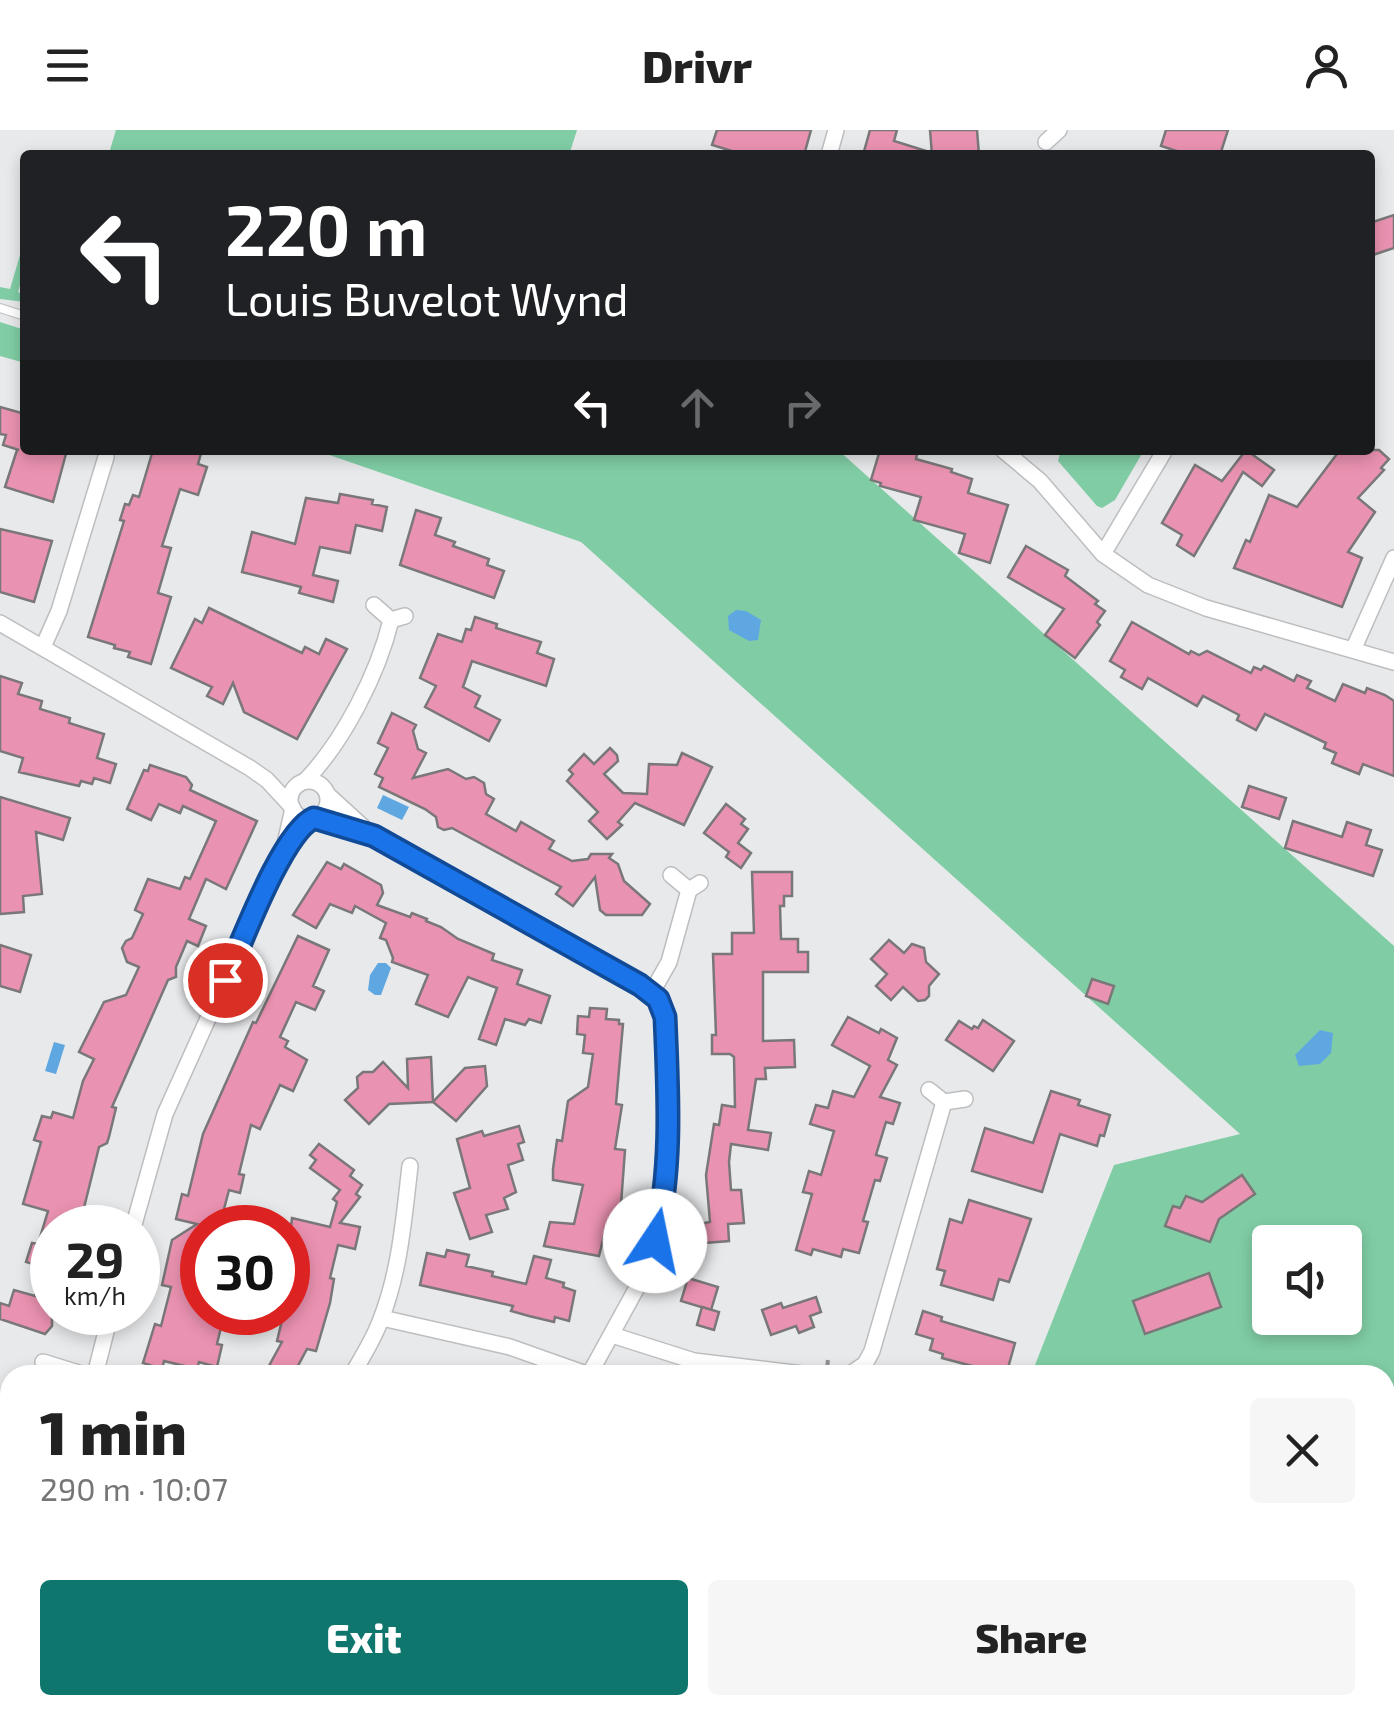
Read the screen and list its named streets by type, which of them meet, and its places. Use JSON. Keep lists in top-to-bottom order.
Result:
{
  "page": {
    "header": "Drivr",
    "turn": ["220 m", "Louis Buvelot Wynd"],
    "speed": "29 km/h",
    "limit": "30",
    "heading": ["1 min", "290 m · 10:07"],
    "buttons": ["Exit", "Share"]
  }
}
